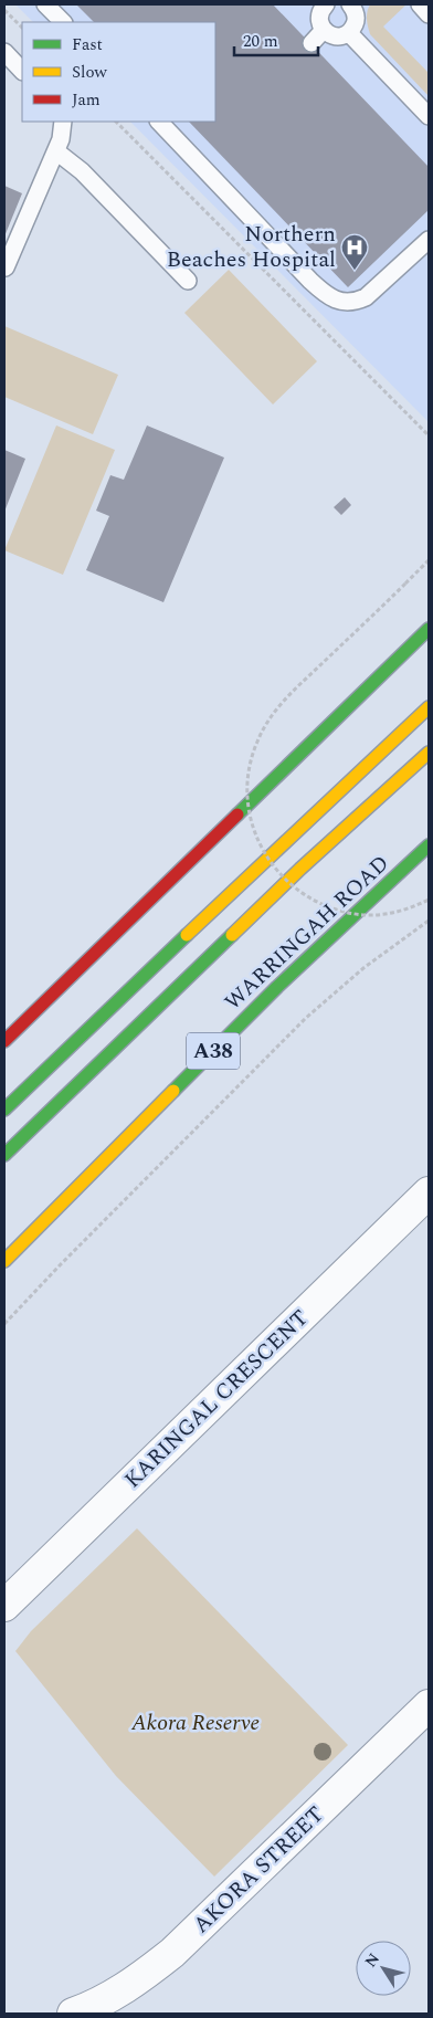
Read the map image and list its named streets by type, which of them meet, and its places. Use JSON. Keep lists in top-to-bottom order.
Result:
{
  "streets": {
    "main road": ["WARRINGAH ROAD", "A38"],
    "street": ["KARINGAL CRESCENT", "AKORA STREET"]
  },
  "parks": ["Akora Reserve"],
  "places": {
    "hospital": ["Northern Beaches Hospital"]
  },
  "legend": ["Fast", "Slow", "Jam"],
  "scale_bar": "20 m",
  "north": "top left"
}
